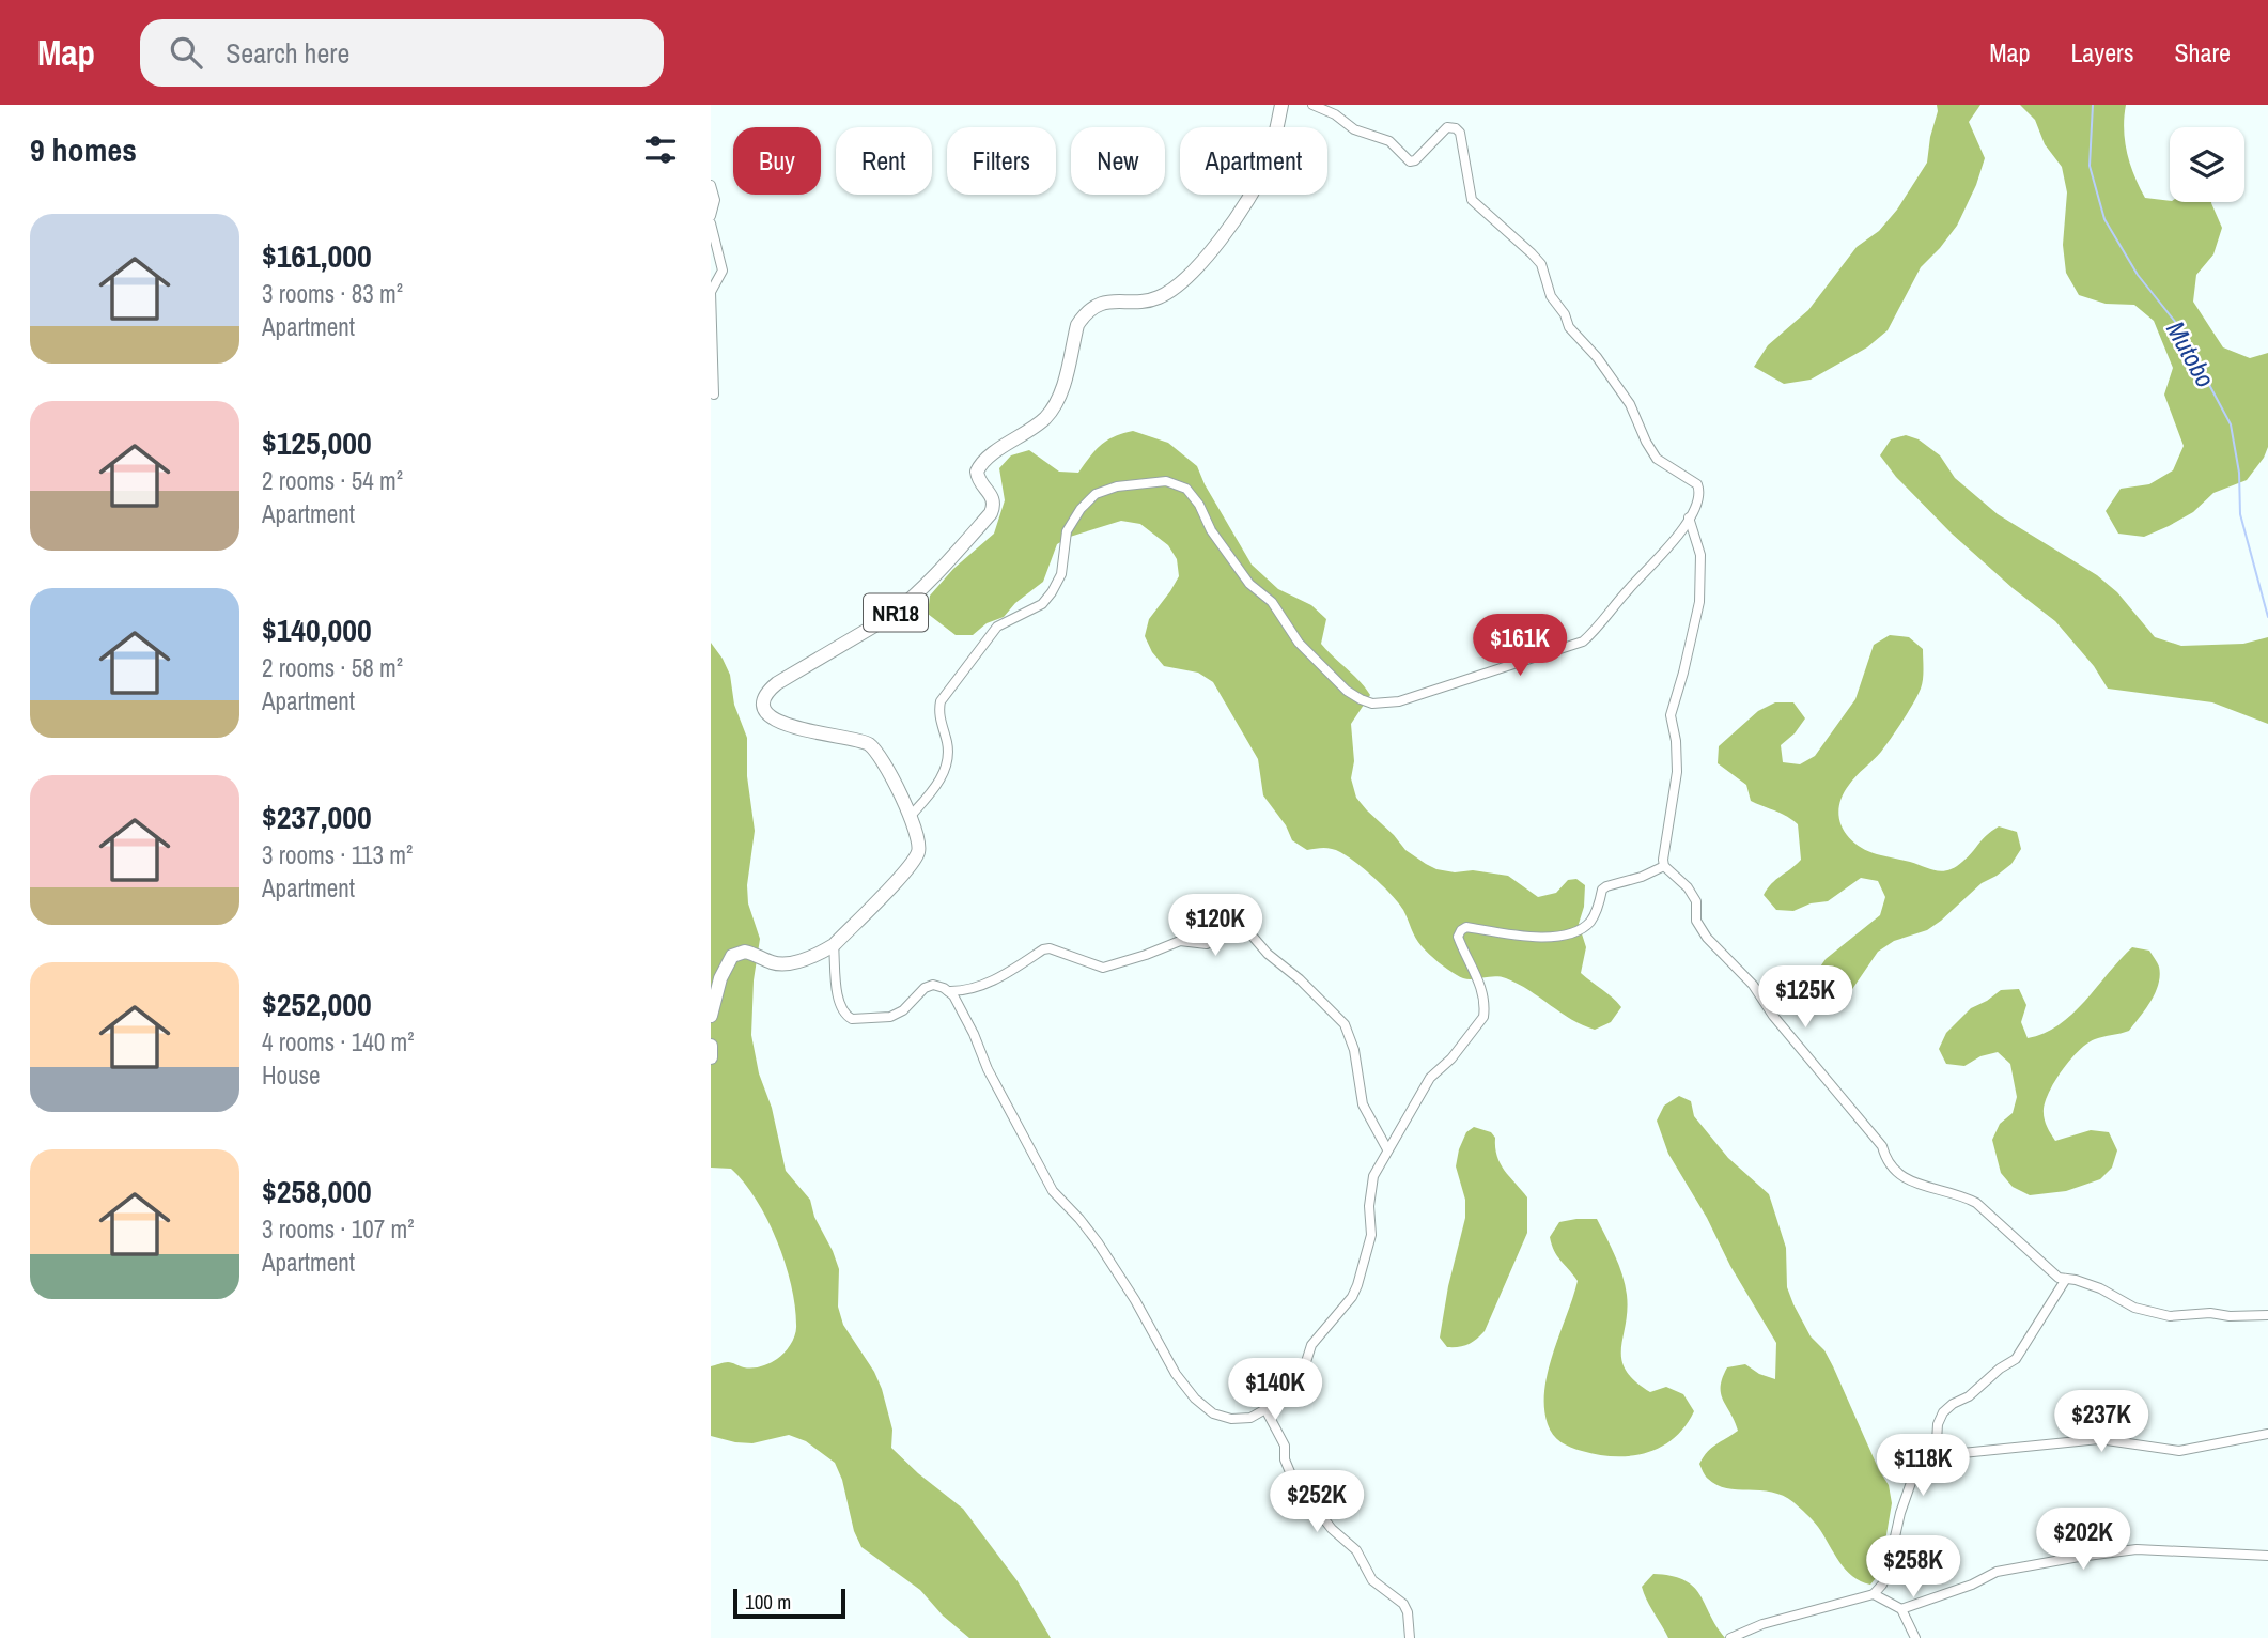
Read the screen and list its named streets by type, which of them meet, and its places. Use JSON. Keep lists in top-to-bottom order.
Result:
{
  "streets": {
    "main road": ["NR18"]
  },
  "water": ["Mutobo"],
  "scale_bar": "100 m",
  "page": {
    "header": "Map",
    "search": "Search here",
    "nav": ["Map", "Layers", "Share"],
    "heading": "9 homes",
    "chip": [
      "Buy",
      "Rent",
      "Filters",
      "New",
      "Apartment"
    ],
    "list": [
      {
        "name": "$161,000",
        "note": "3 rooms · 83 m² · Apartment"
      },
      {
        "name": "$125,000",
        "note": "2 rooms · 54 m² · Apartment"
      },
      {
        "name": "$140,000",
        "note": "2 rooms · 58 m² · Apartment"
      },
      {
        "name": "$237,000",
        "note": "3 rooms · 113 m² · Apartment"
      },
      {
        "name": "$252,000",
        "note": "4 rooms · 140 m² · House"
      },
      {
        "name": "$258,000",
        "note": "3 rooms · 107 m² · Apartment"
      }
    ],
    "price": [
      "$161K",
      "$120K",
      "$125K",
      "$140K",
      "$237K",
      "$118K",
      "$252K",
      "$202K",
      "$258K"
    ],
    "scale": "100 m"
  }
}
